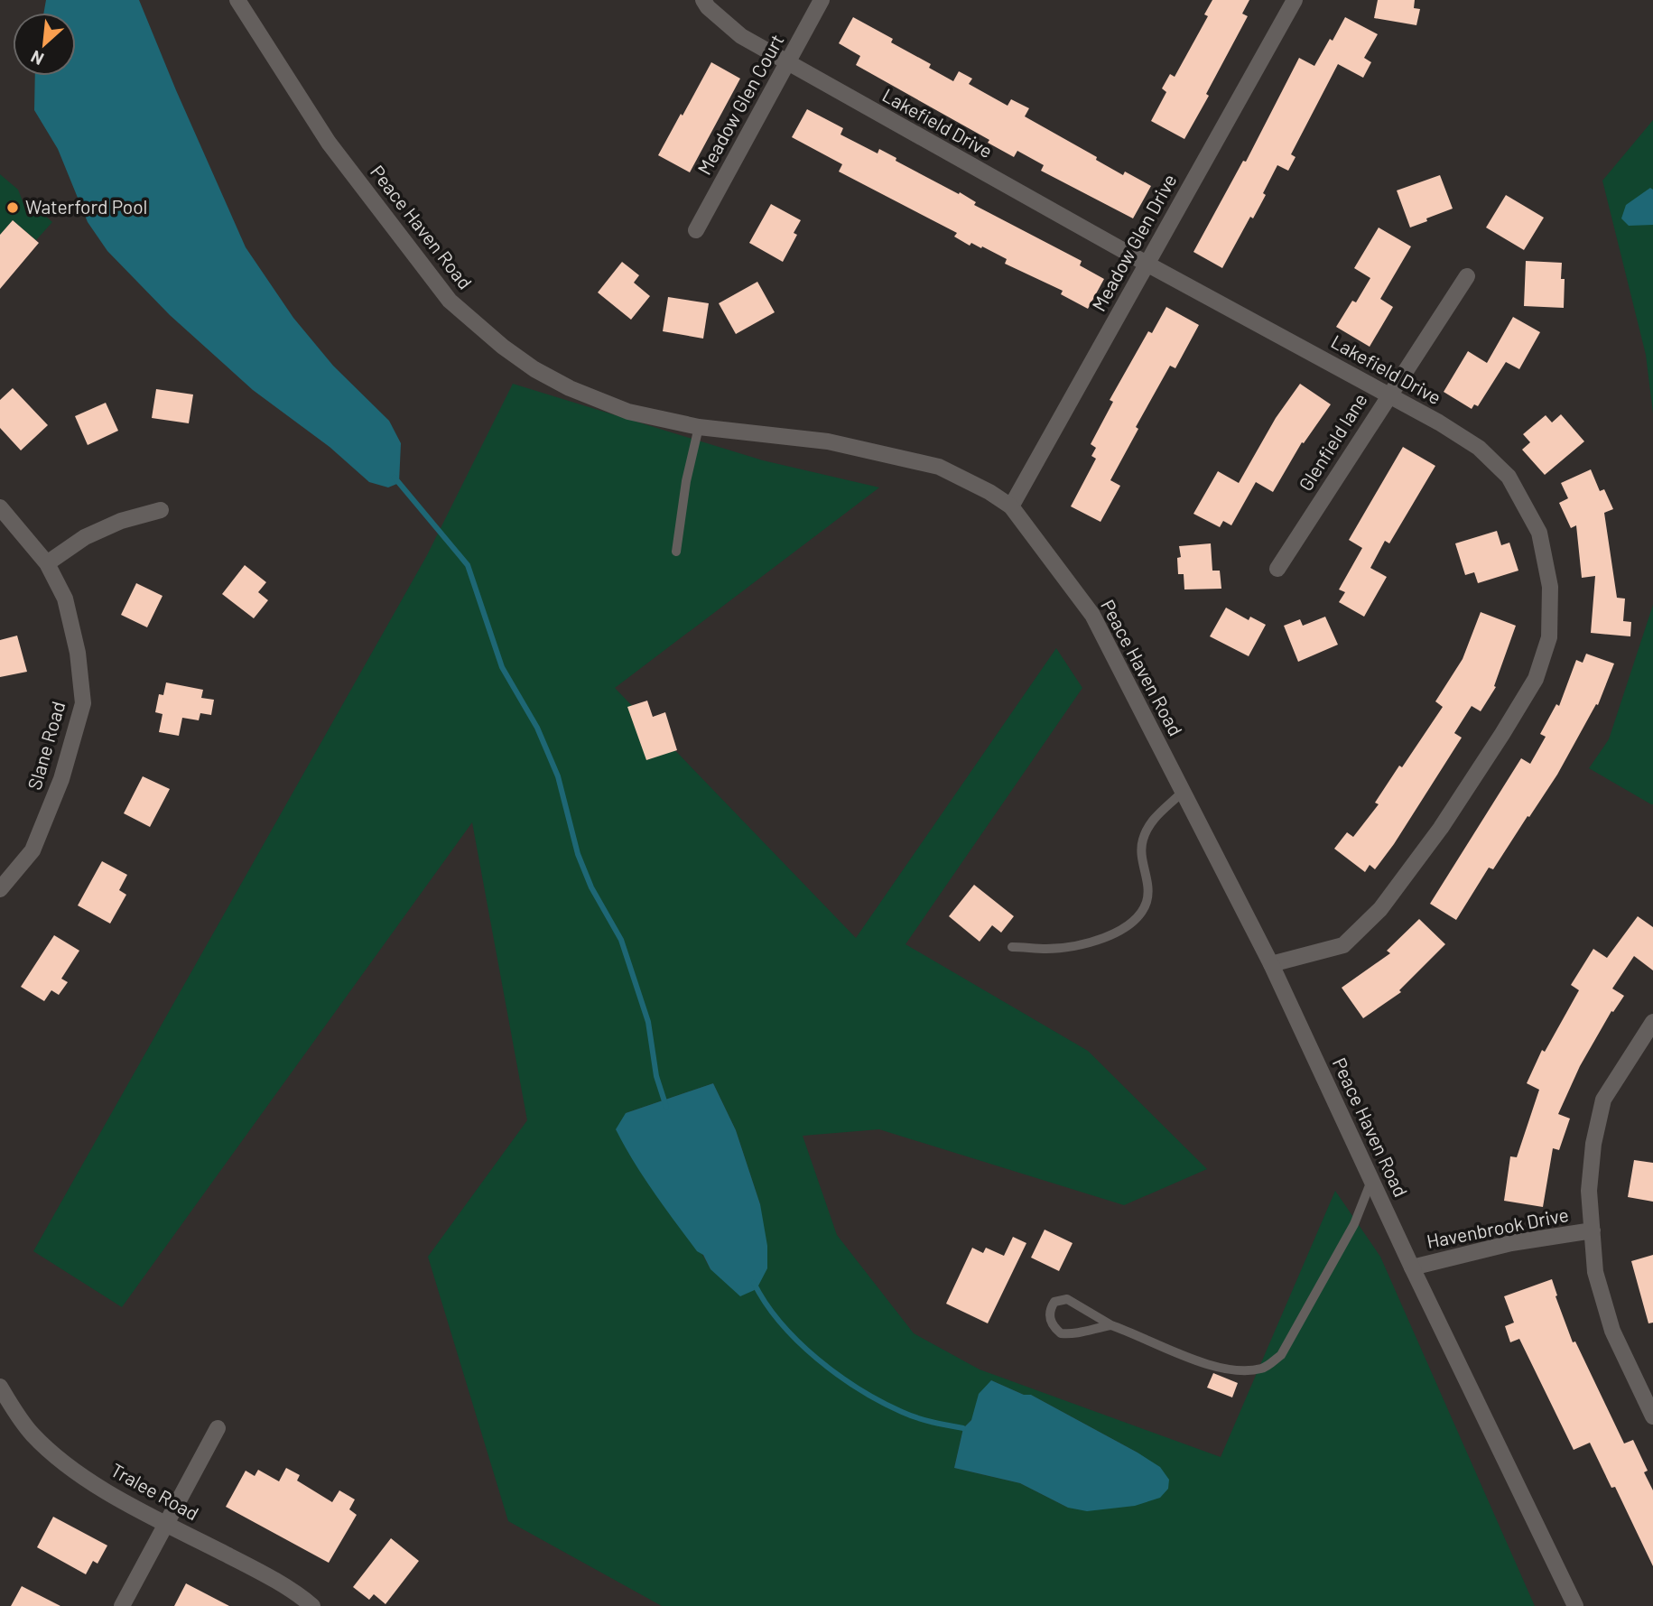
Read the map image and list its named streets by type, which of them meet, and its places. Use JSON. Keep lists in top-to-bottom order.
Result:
{
  "streets": {
    "street": [
      "Meadow Glen Court",
      "Lakefield Drive",
      "Peace Haven Road",
      "Meadow Glen Drive",
      "Glenfield lane",
      "Slane Road",
      "Havenbrook Drive",
      "Tralee Road"
    ]
  },
  "crossings": [
    ["Meadow Glen Court", "Lakefield Drive"],
    ["Lakefield Drive", "Peace Haven Road"],
    ["Lakefield Drive", "Meadow Glen Drive"],
    ["Lakefield Drive", "Glenfield lane"],
    ["Peace Haven Road", "Meadow Glen Drive"],
    ["Peace Haven Road", "Havenbrook Drive"]
  ],
  "places": ["Waterford Pool"],
  "north": "bottom left"
}
